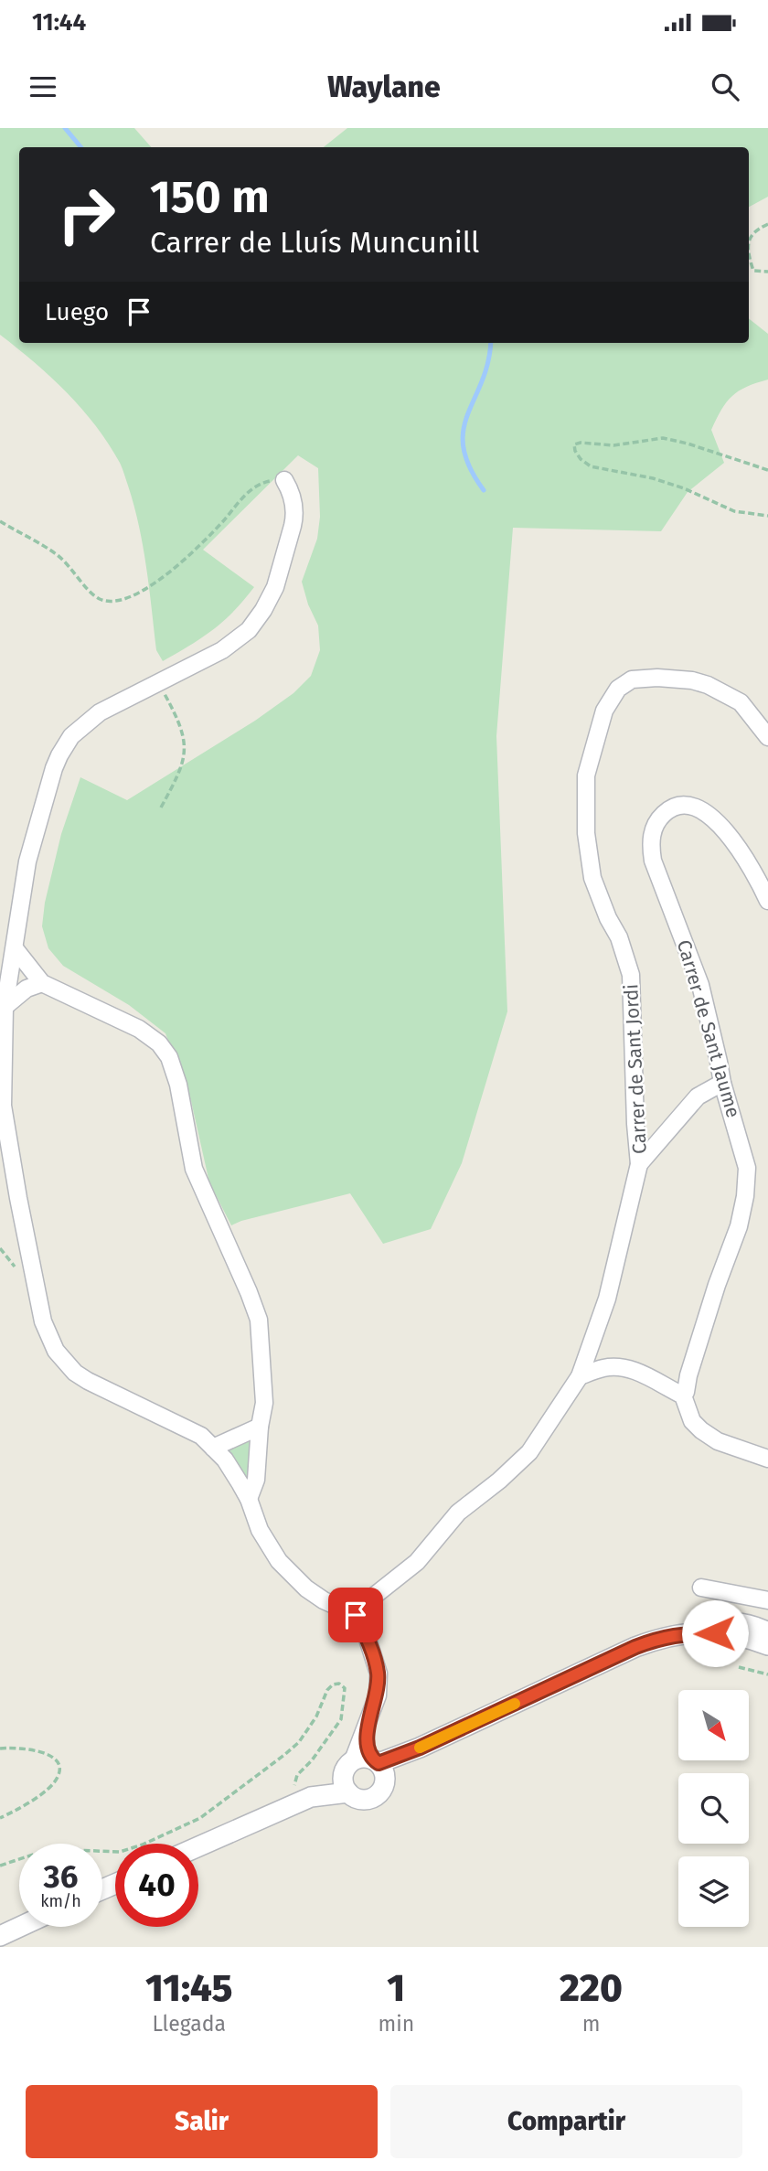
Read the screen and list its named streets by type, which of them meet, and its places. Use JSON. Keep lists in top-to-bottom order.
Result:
{
  "streets": {
    "street": ["Carrer de Sant Jaume", "Carrer de Sant Jordi"]
  },
  "north": "bottom right",
  "page": {
    "status": "11:44",
    "header": "Waylane",
    "turn": ["150 m", "Carrer de Lluís Muncunill"],
    "then": "Luego",
    "speed": "36 km/h",
    "limit": "40",
    "eta": [
      "11:45",
      "Llegada",
      "1",
      "min",
      "220",
      "m"
    ],
    "buttons": ["Salir", "Compartir"]
  }
}
